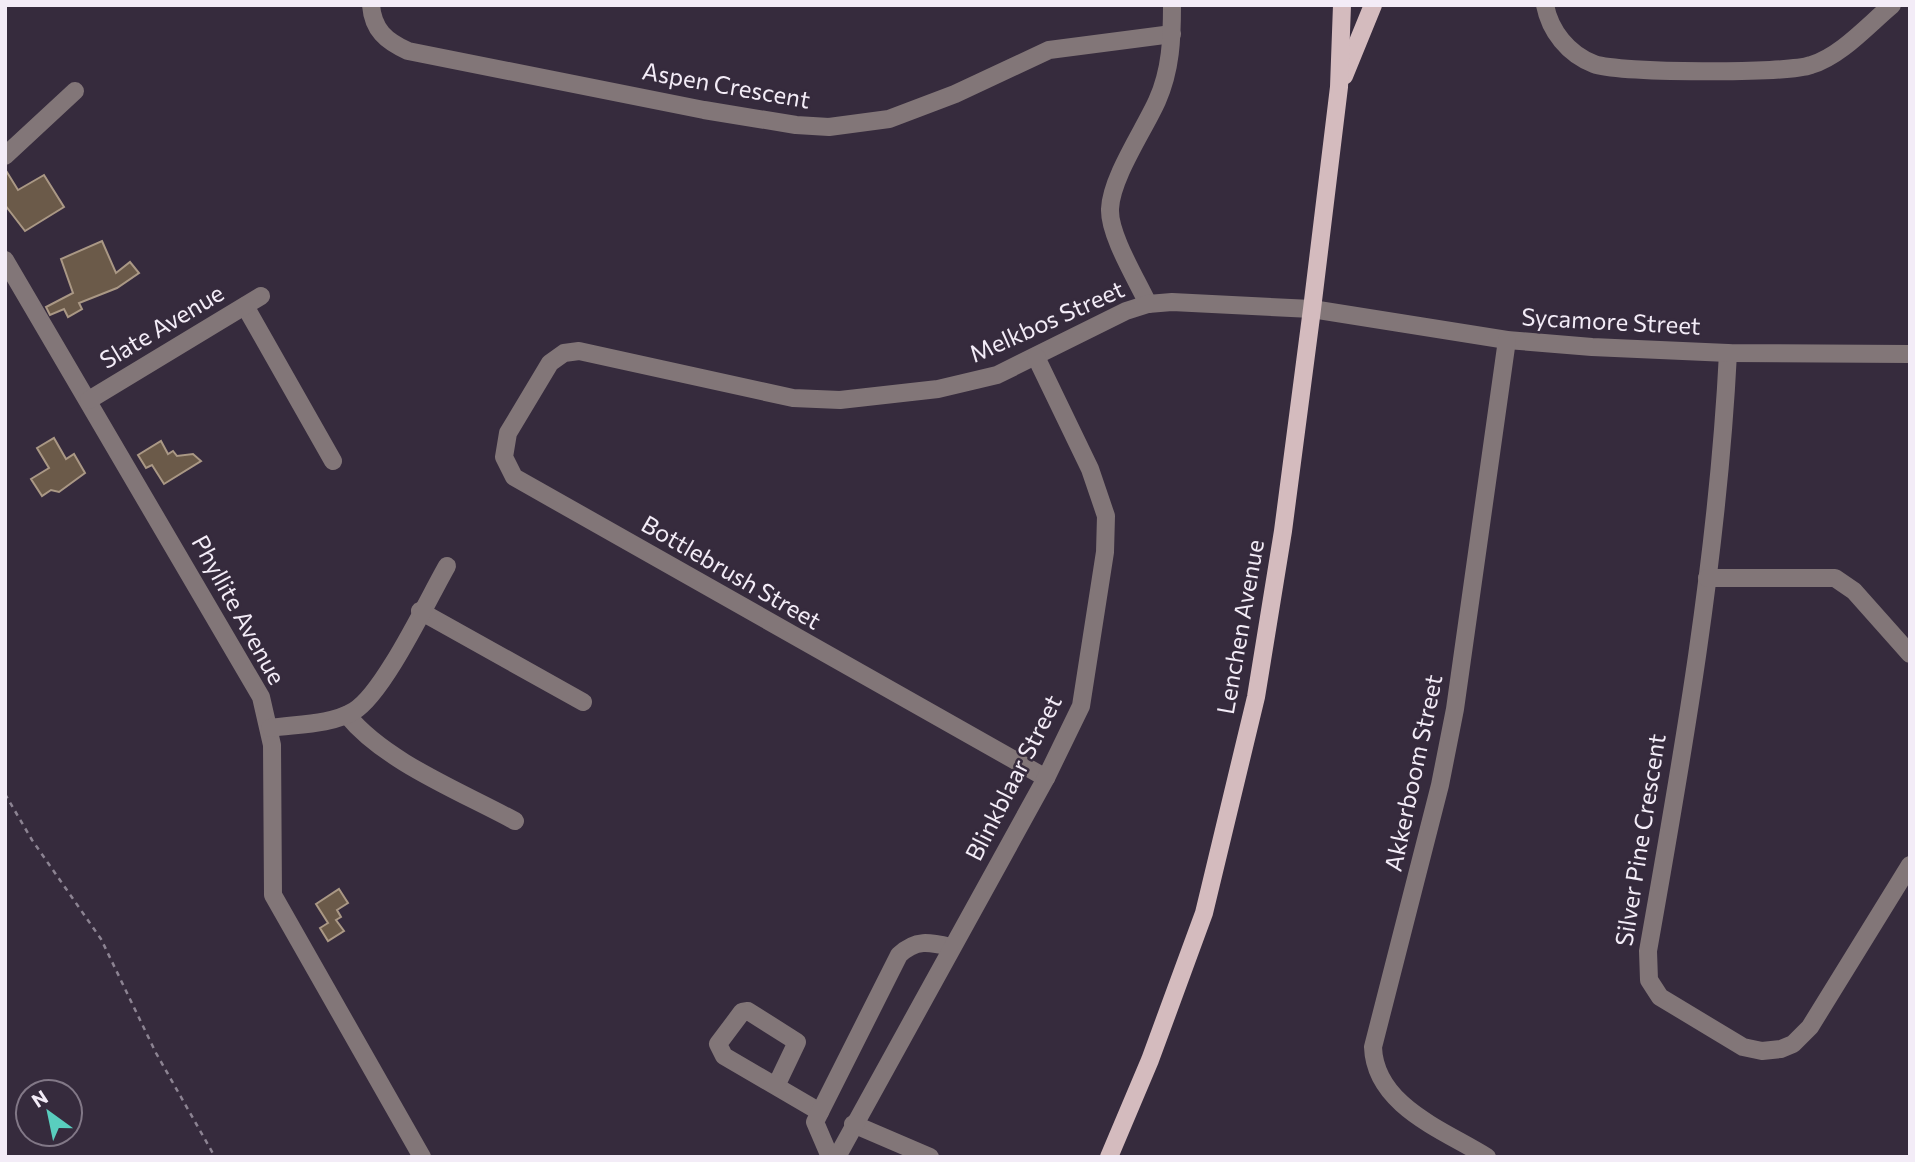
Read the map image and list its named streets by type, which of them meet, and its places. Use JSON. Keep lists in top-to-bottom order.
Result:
{
  "streets": {
    "main road": ["Lenchen Avenue"],
    "street": [
      "Aspen Crescent",
      "Melkbos Street",
      "Sycamore Street",
      "Slate Avenue",
      "Bottlebrush Street",
      "Phyllite Avenue",
      "Akkerboom Street",
      "Blinkblaar Street",
      "Silver Pine Crescent"
    ]
  },
  "crossings": [
    ["Melkbos Street", "Sycamore Street"],
    ["Melkbos Street", "Bottlebrush Street"],
    ["Melkbos Street", "Lenchen Avenue"],
    ["Melkbos Street", "Blinkblaar Street"],
    ["Sycamore Street", "Lenchen Avenue"],
    ["Sycamore Street", "Akkerboom Street"],
    ["Sycamore Street", "Silver Pine Crescent"],
    ["Slate Avenue", "Phyllite Avenue"],
    ["Bottlebrush Street", "Blinkblaar Street"]
  ],
  "north": "top left"
}
